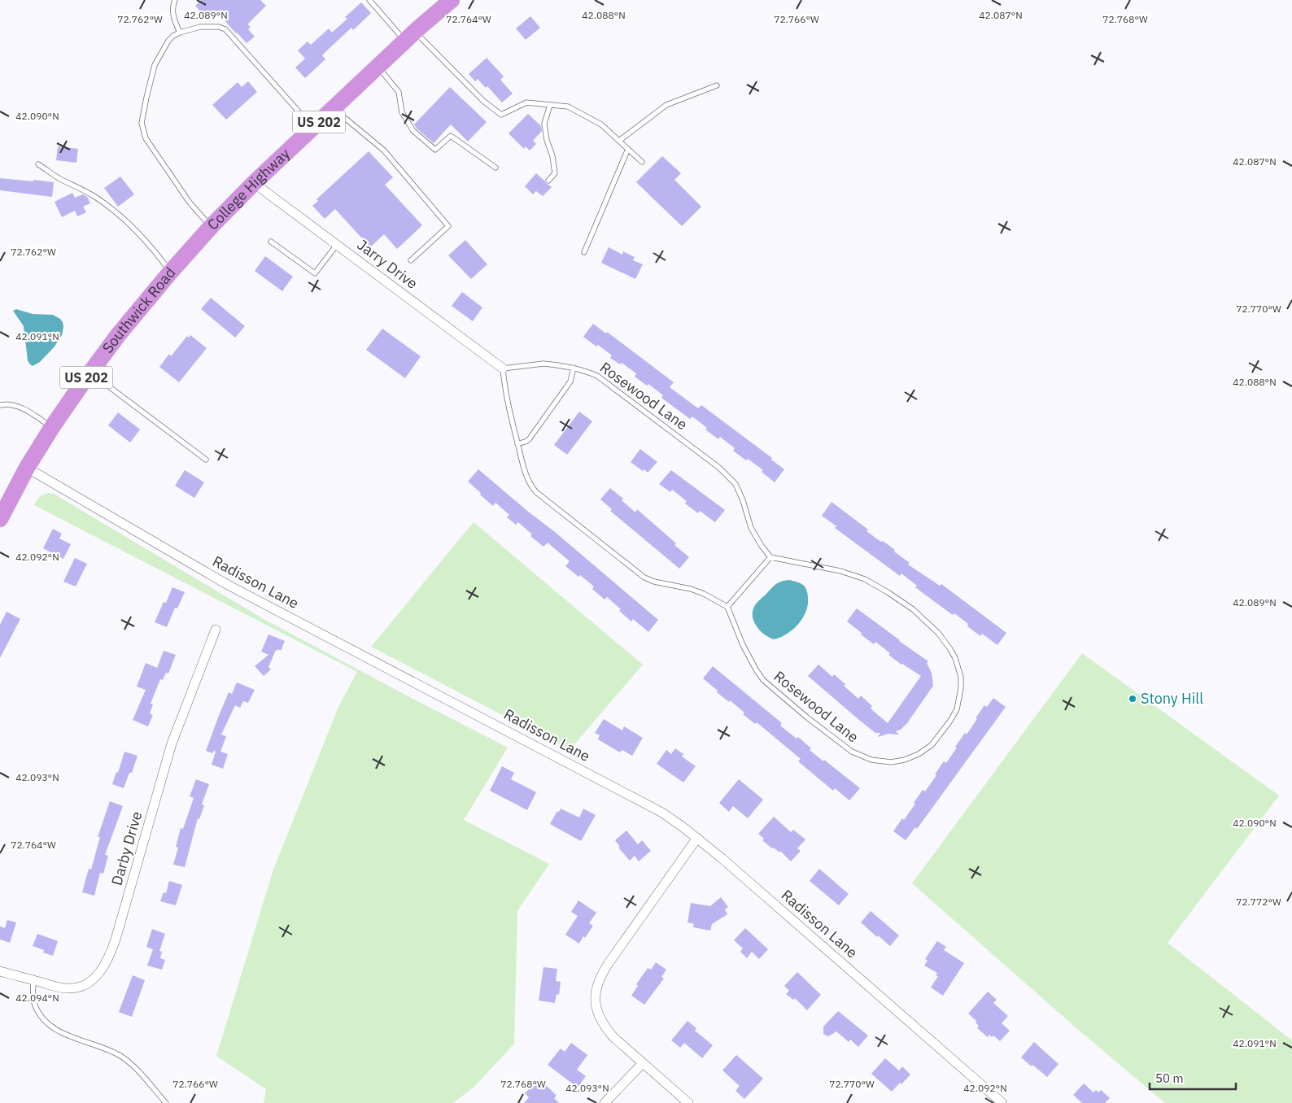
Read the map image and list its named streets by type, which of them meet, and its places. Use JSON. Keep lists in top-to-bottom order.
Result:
{
  "streets": {
    "highway": ["US 202", "College Highway", "Southwick Road"],
    "street": ["Jarry Drive", "Radisson Lane", "Darby Drive"],
    "lane": ["Rosewood Lane"]
  },
  "crossings": [
    ["College Highway", "Jarry Drive"],
    ["College Highway", "Southwick Road"],
    ["Jarry Drive", "Rosewood Lane"],
    ["Southwick Road", "Radisson Lane"]
  ],
  "places": ["Stony Hill"],
  "scale_bar": "50 m",
  "coordinates": [
    "42.088°N",
    "42.089°N",
    "42.087°N",
    "72.762°W",
    "72.764°W",
    "72.766°W",
    "72.768°W",
    "42.090°N",
    "72.770°W",
    "42.091°N",
    "42.092°N",
    "42.093°N",
    "72.772°W",
    "42.094°N"
  ]
}
